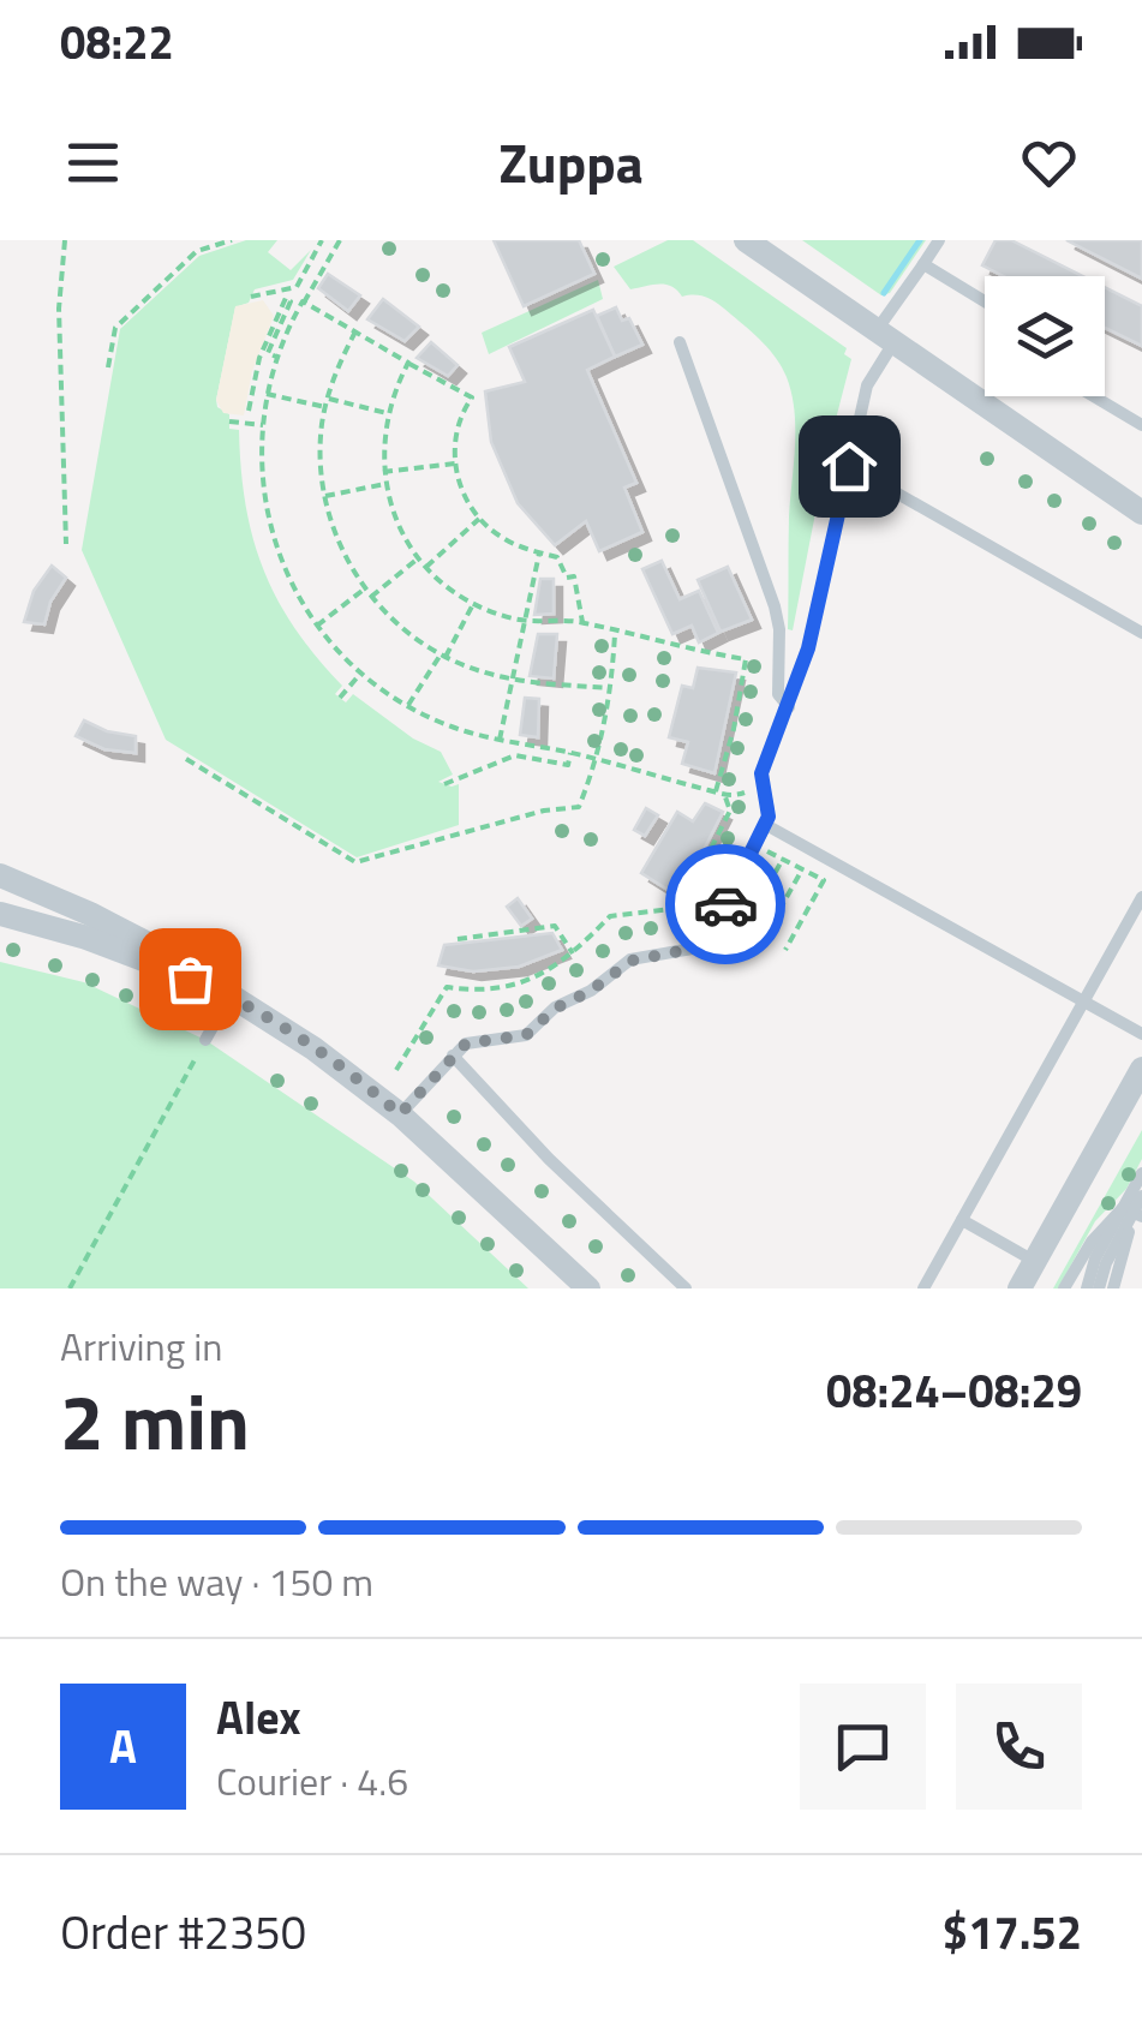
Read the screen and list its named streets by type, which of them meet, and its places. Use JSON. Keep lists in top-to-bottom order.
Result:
{
  "page": {
    "status": "08:22",
    "header": "Zuppa",
    "heading": ["2 min", "Arriving in", "08:24–08:29"],
    "panel": [
      "Alex",
      "Courier · 4.6",
      "Order #2350",
      "$17.52"
    ],
    "bar": "On the way · 150 m",
    "round": "A"
  }
}
